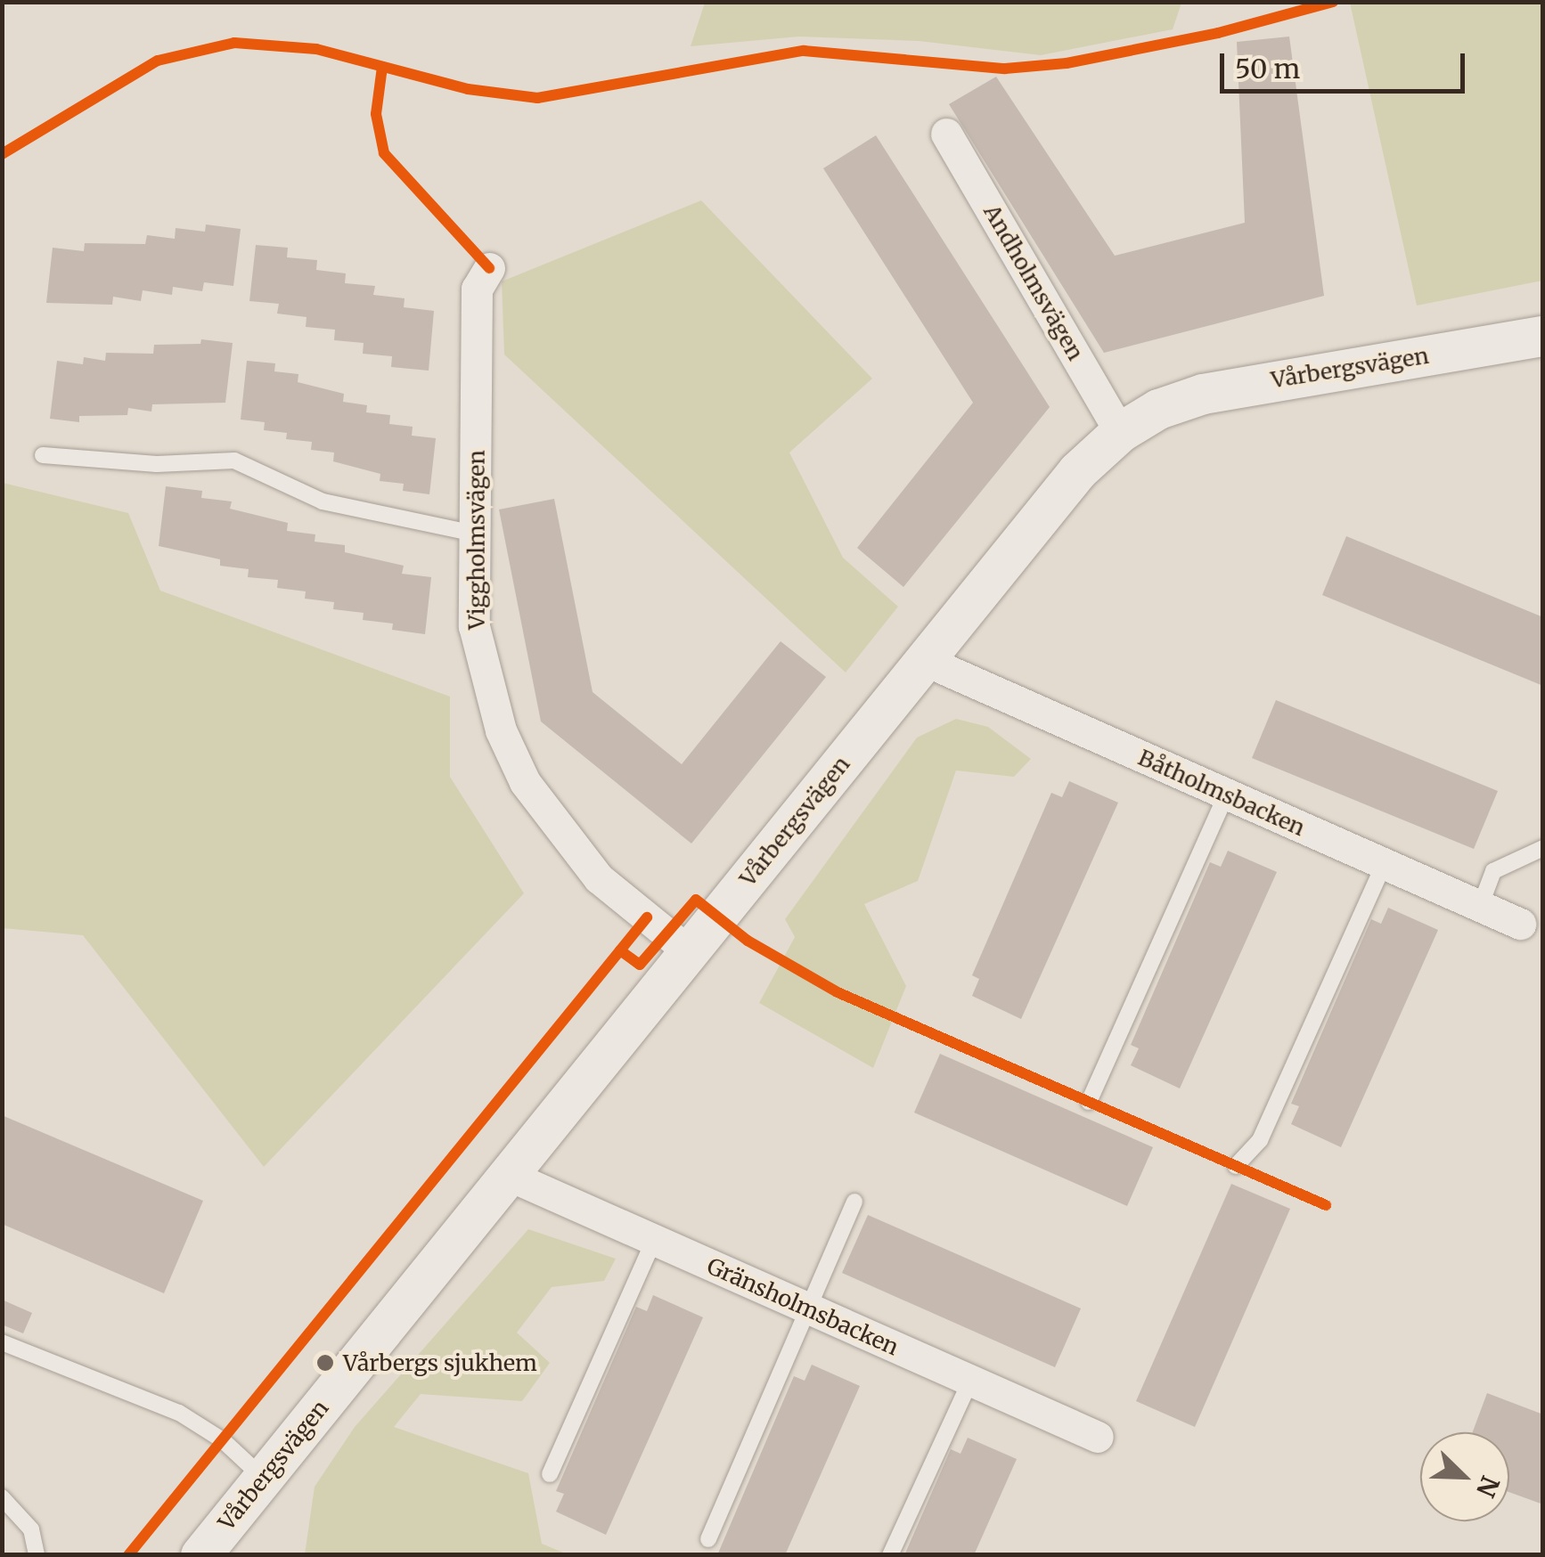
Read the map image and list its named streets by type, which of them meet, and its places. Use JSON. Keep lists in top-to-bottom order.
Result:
{
  "streets": {
    "street": [
      "Andholmsvägen",
      "Vårbergsvägen",
      "Viggholmsvägen",
      "Båtholmsbacken",
      "Gränsholmsbacken"
    ]
  },
  "crossings": [
    ["Andholmsvägen", "Vårbergsvägen"],
    ["Vårbergsvägen", "Viggholmsvägen"],
    ["Vårbergsvägen", "Båtholmsbacken"],
    ["Vårbergsvägen", "Gränsholmsbacken"]
  ],
  "places": ["Vårbergs sjukhem"],
  "scale_bar": "50 m",
  "north": "bottom right"
}
